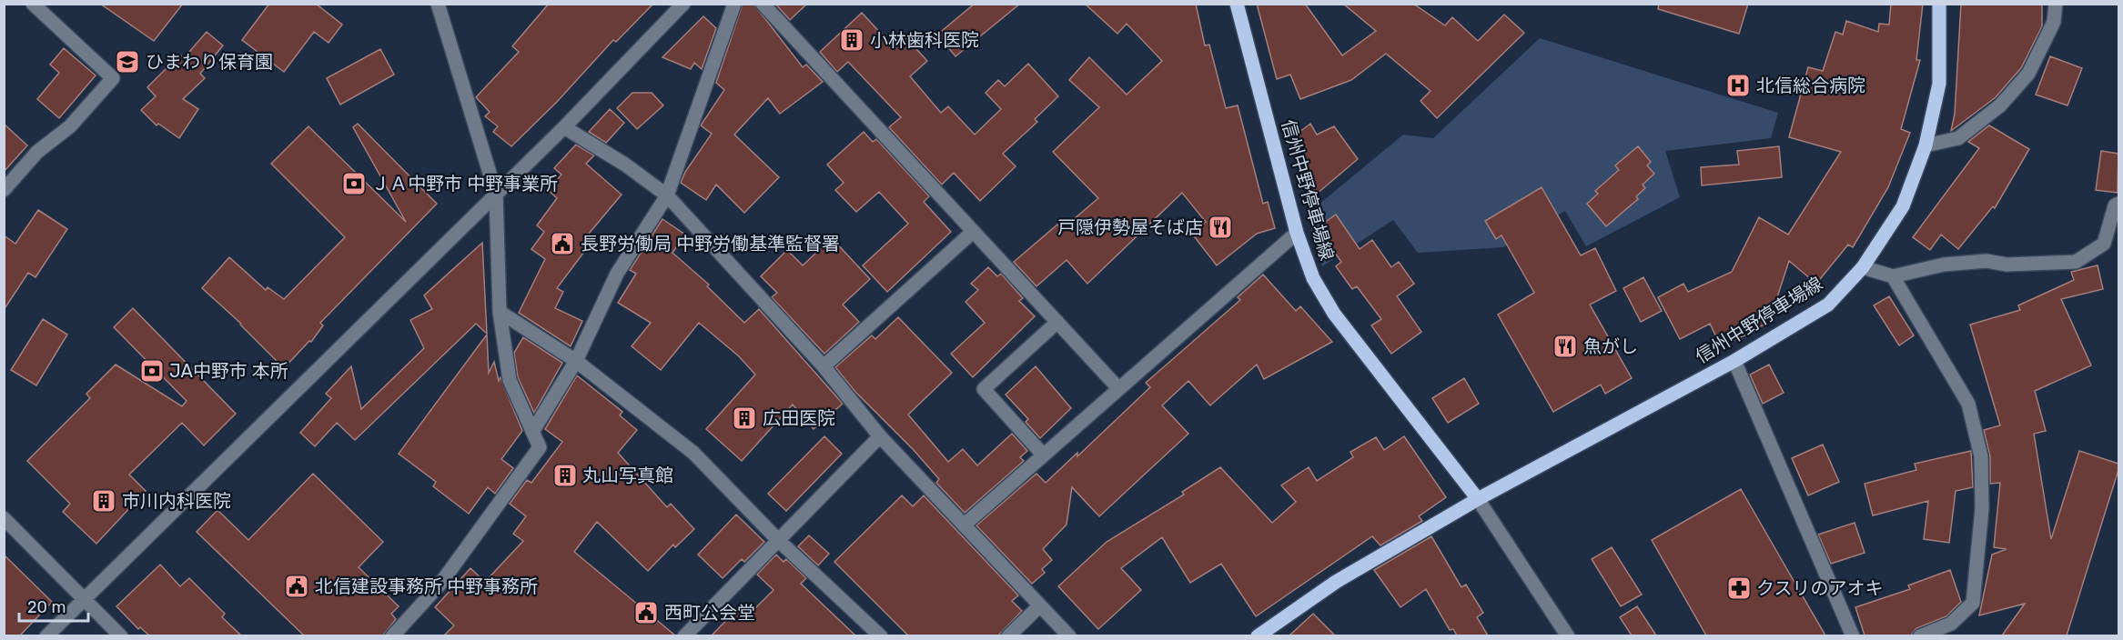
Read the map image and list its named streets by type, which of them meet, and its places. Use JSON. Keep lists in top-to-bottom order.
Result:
{
  "streets": {
    "main road": ["信州中野停車場線"]
  },
  "places": {
    "building": [
      "小林歯科医院",
      "広田医院",
      "丸山写真館",
      "市川内科医院"
    ],
    "school or university": ["ひまわり保育園"],
    "hospital": ["北信総合病院"],
    "bank": ["ＪＡ中野市 中野事業所", "JA中野市 本所"],
    "restaurant": ["戸隠伊勢屋そば店", "魚がし"],
    "public building": ["長野労働局 中野労働基準監督署", "北信建設事務所 中野事務所", "西町公会堂"],
    "pharmacy": ["クスリのアオキ"]
  },
  "scale_bar": "20 m"
}
